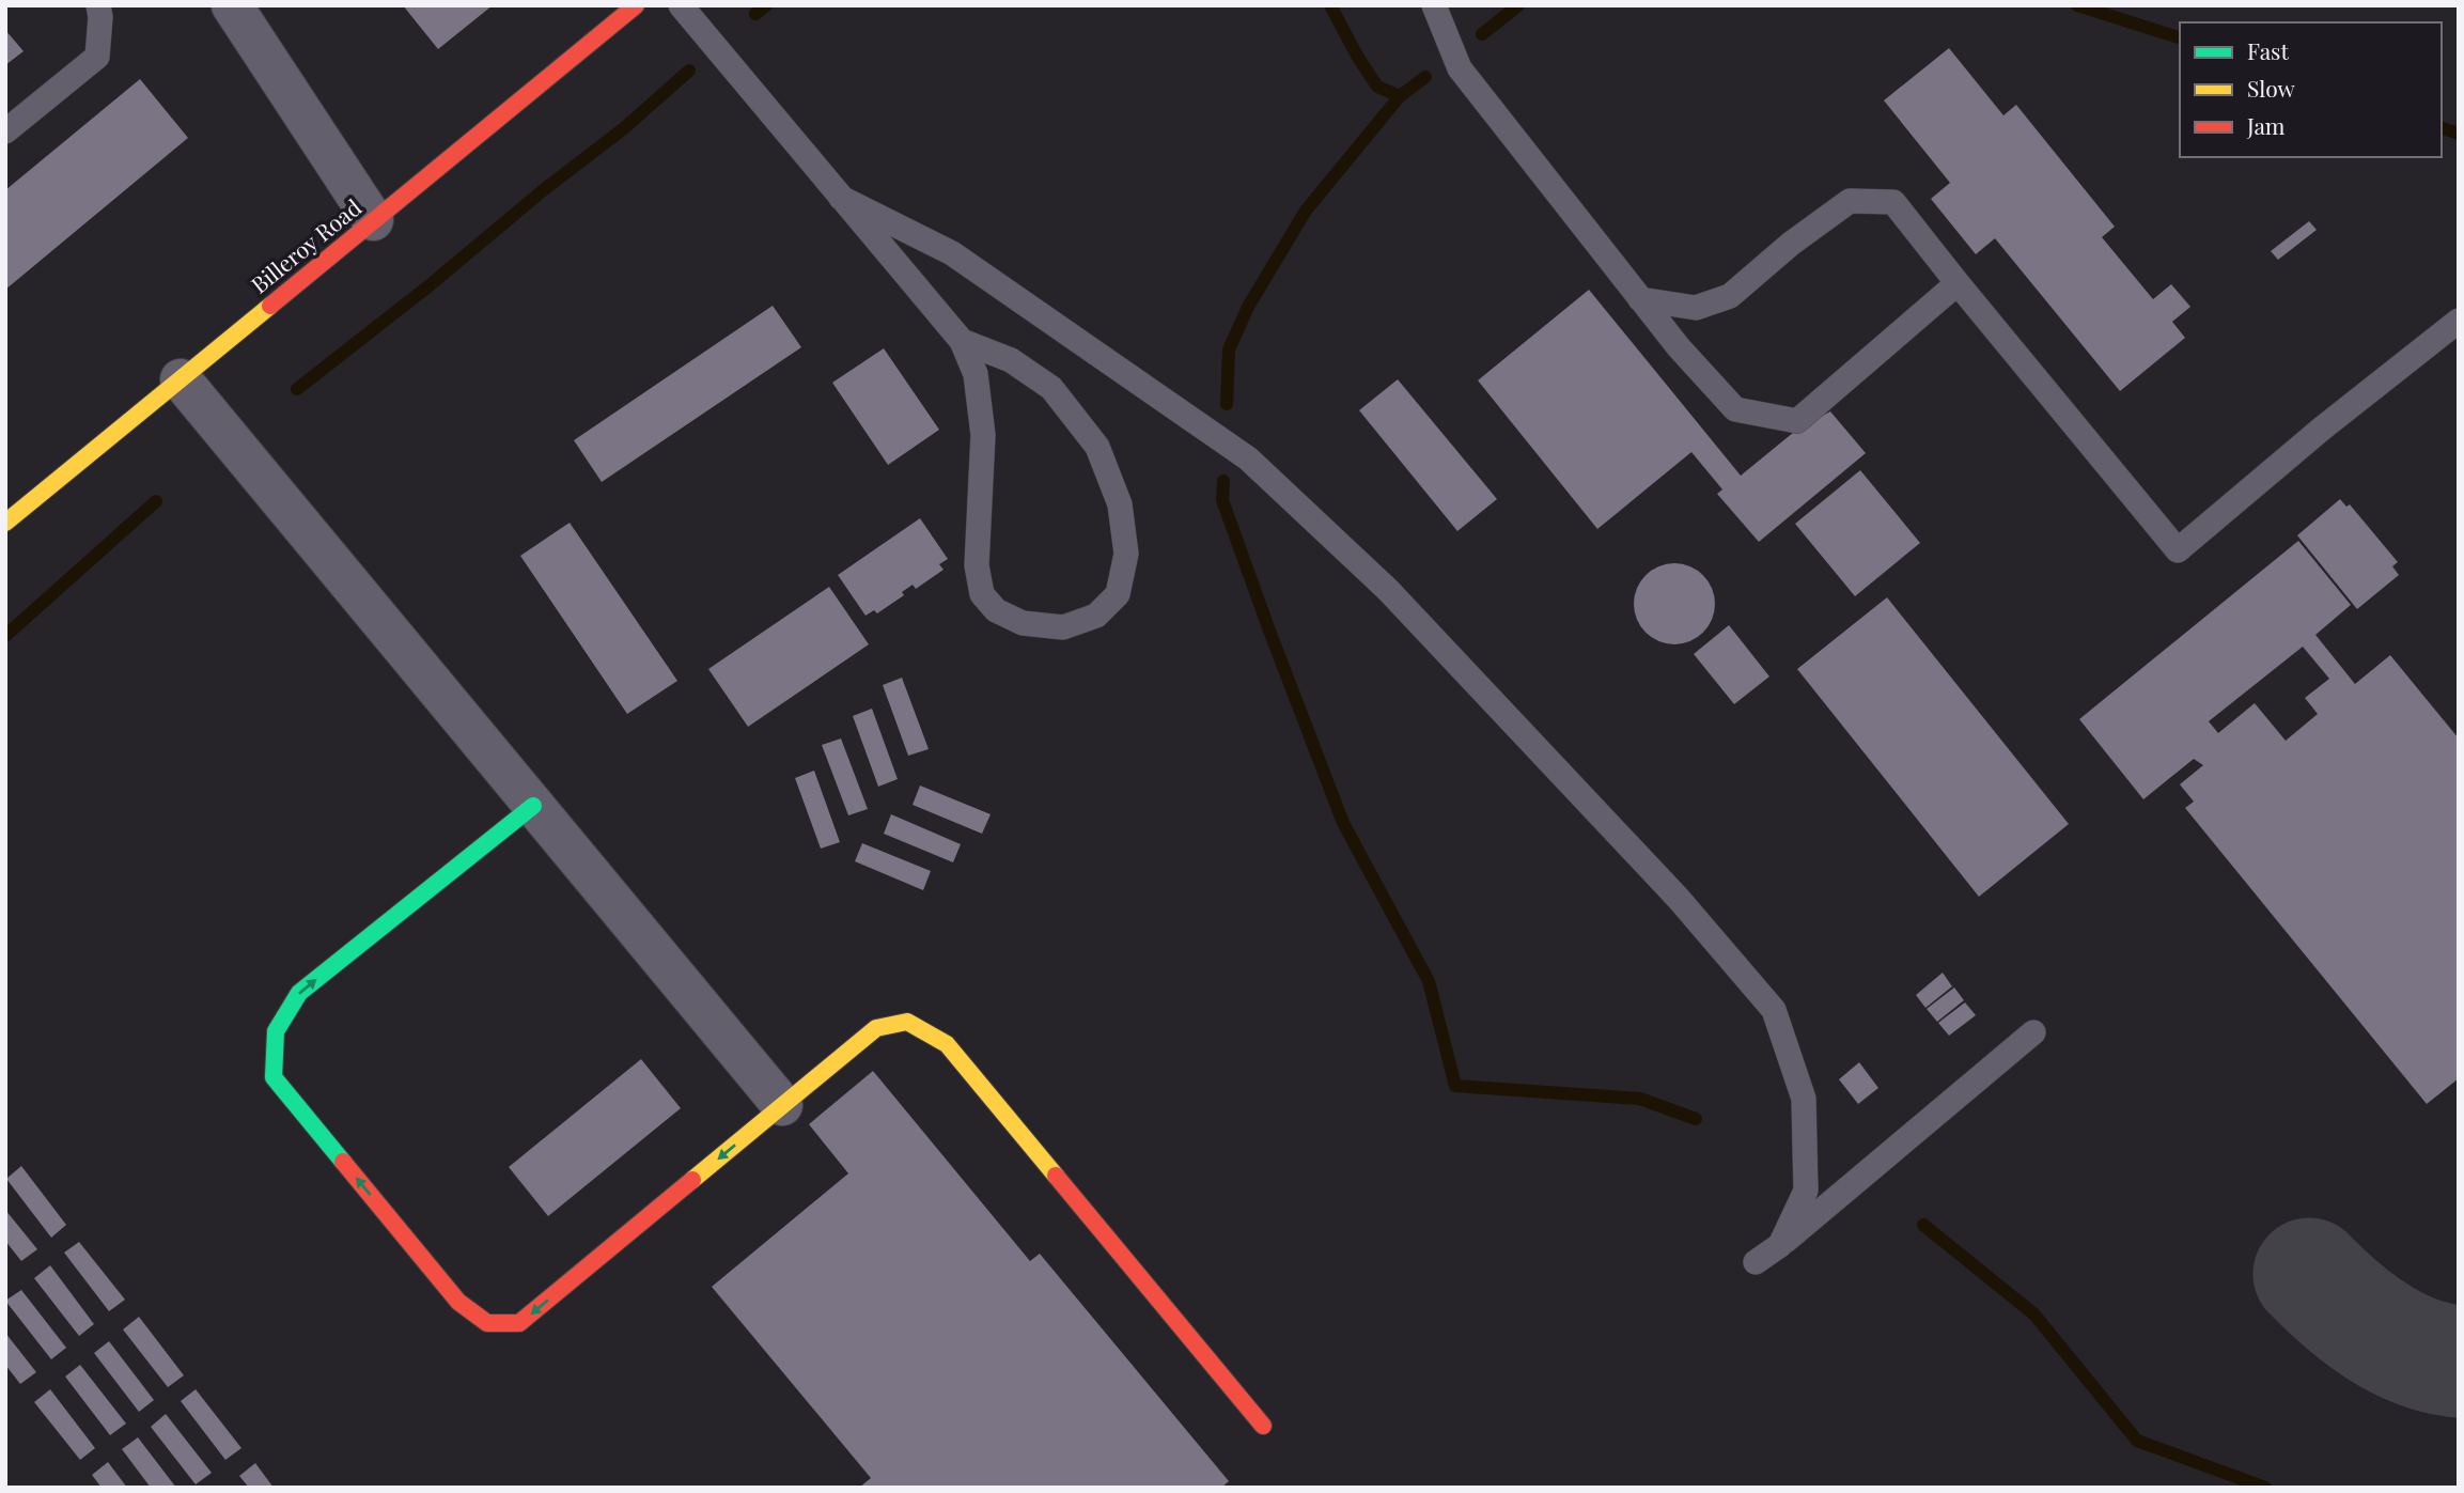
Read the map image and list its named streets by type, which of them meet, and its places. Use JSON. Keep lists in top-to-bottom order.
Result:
{
  "streets": {
    "street": ["Billeroy Road"]
  },
  "legend": ["Fast", "Slow", "Jam"]
}
